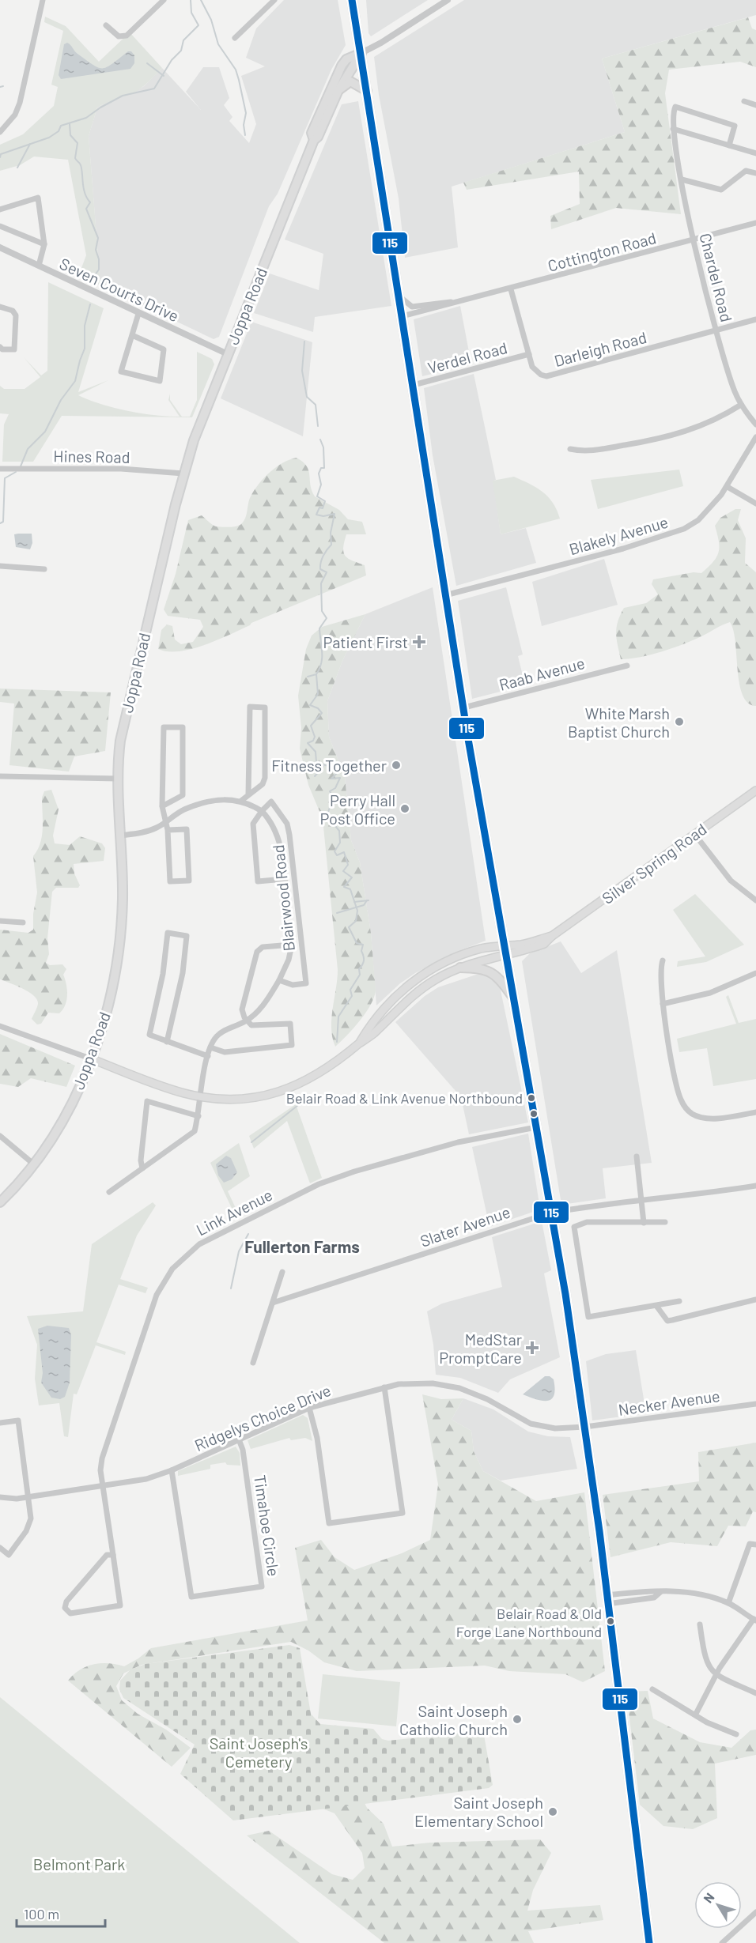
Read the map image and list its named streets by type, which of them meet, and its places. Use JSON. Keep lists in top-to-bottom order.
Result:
{
  "streets": {
    "main road": ["Joppa Road", "Silver Spring Road"],
    "street": [
      "Cottington Road",
      "Chardel Road",
      "Seven Courts Drive",
      "Darleigh Road",
      "Verdel Road",
      "Hines Road",
      "Blakely Avenue",
      "Raab Avenue",
      "Blairwood Road",
      "Link Avenue",
      "Slater Avenue",
      "Necker Avenue",
      "Ridgelys Choice Drive",
      "Timahoe Circle"
    ]
  },
  "crossings": [
    ["Cottington Road", "Chardel Road"],
    ["Cottington Road", "Darleigh Road"],
    ["Chardel Road", "Darleigh Road"],
    ["Seven Courts Drive", "Joppa Road"],
    ["Joppa Road", "Hines Road"],
    ["Joppa Road", "Silver Spring Road"],
    ["Darleigh Road", "Verdel Road"],
    ["Link Avenue", "Ridgelys Choice Drive"],
    ["Necker Avenue", "Ridgelys Choice Drive"],
    ["Ridgelys Choice Drive", "Timahoe Circle"]
  ],
  "districts": ["Fullerton Farms"],
  "parks": ["Saint Joseph's Cemetery", "Belmont Park"],
  "places": {
    "health": ["Patient First", "MedStar PromptCare"],
    "other": [
      "White Marsh Baptist Church",
      "Fitness Together",
      "Perry Hall Post Office",
      "Belair Road & Link Avenue Northbound",
      "Belair Road & Old Forge Lane Northbound",
      "Saint Joseph Catholic Church",
      "Saint Joseph Elementary School"
    ]
  },
  "lines": ["transit line 115"],
  "scale_bar": "100 m",
  "north": "top left"
}
